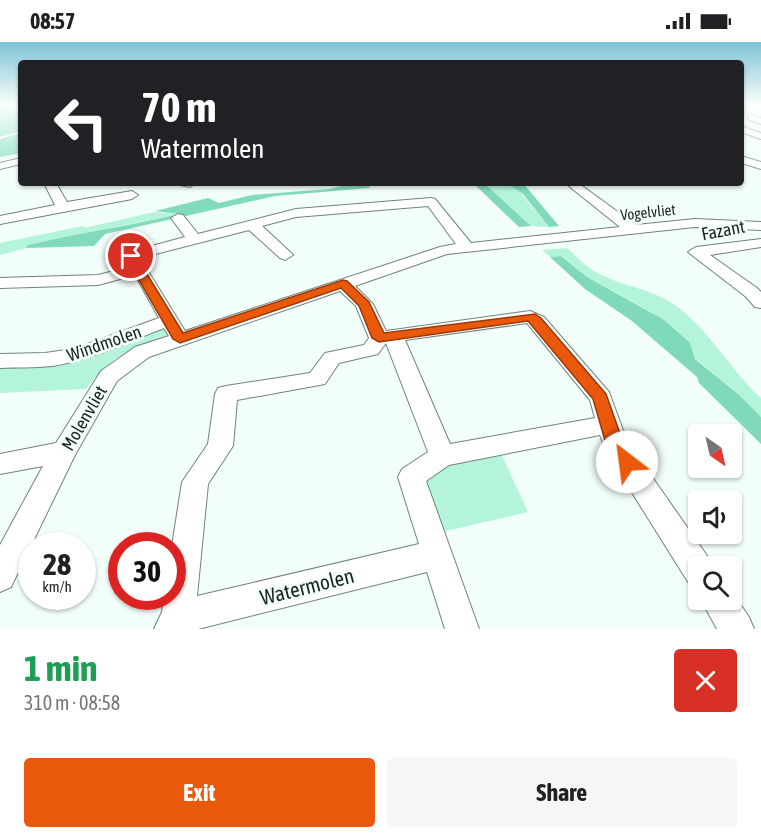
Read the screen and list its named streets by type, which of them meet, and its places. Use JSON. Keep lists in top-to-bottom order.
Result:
{
  "streets": {
    "street": [
      "Vogelvliet",
      "Fazant",
      "Windmolen",
      "Molenvliet",
      "Watermolen"
    ]
  },
  "crossings": [
    ["Vogelvliet", "Fazant"],
    ["Vogelvliet", "Molenvliet"]
  ],
  "north": "bottom right",
  "page": {
    "status": "08:57",
    "turn": ["70 m", "Watermolen"],
    "speed": "28 km/h",
    "limit": "30",
    "heading": ["1 min", "310 m · 08:58"],
    "buttons": ["Exit", "Share"]
  }
}
